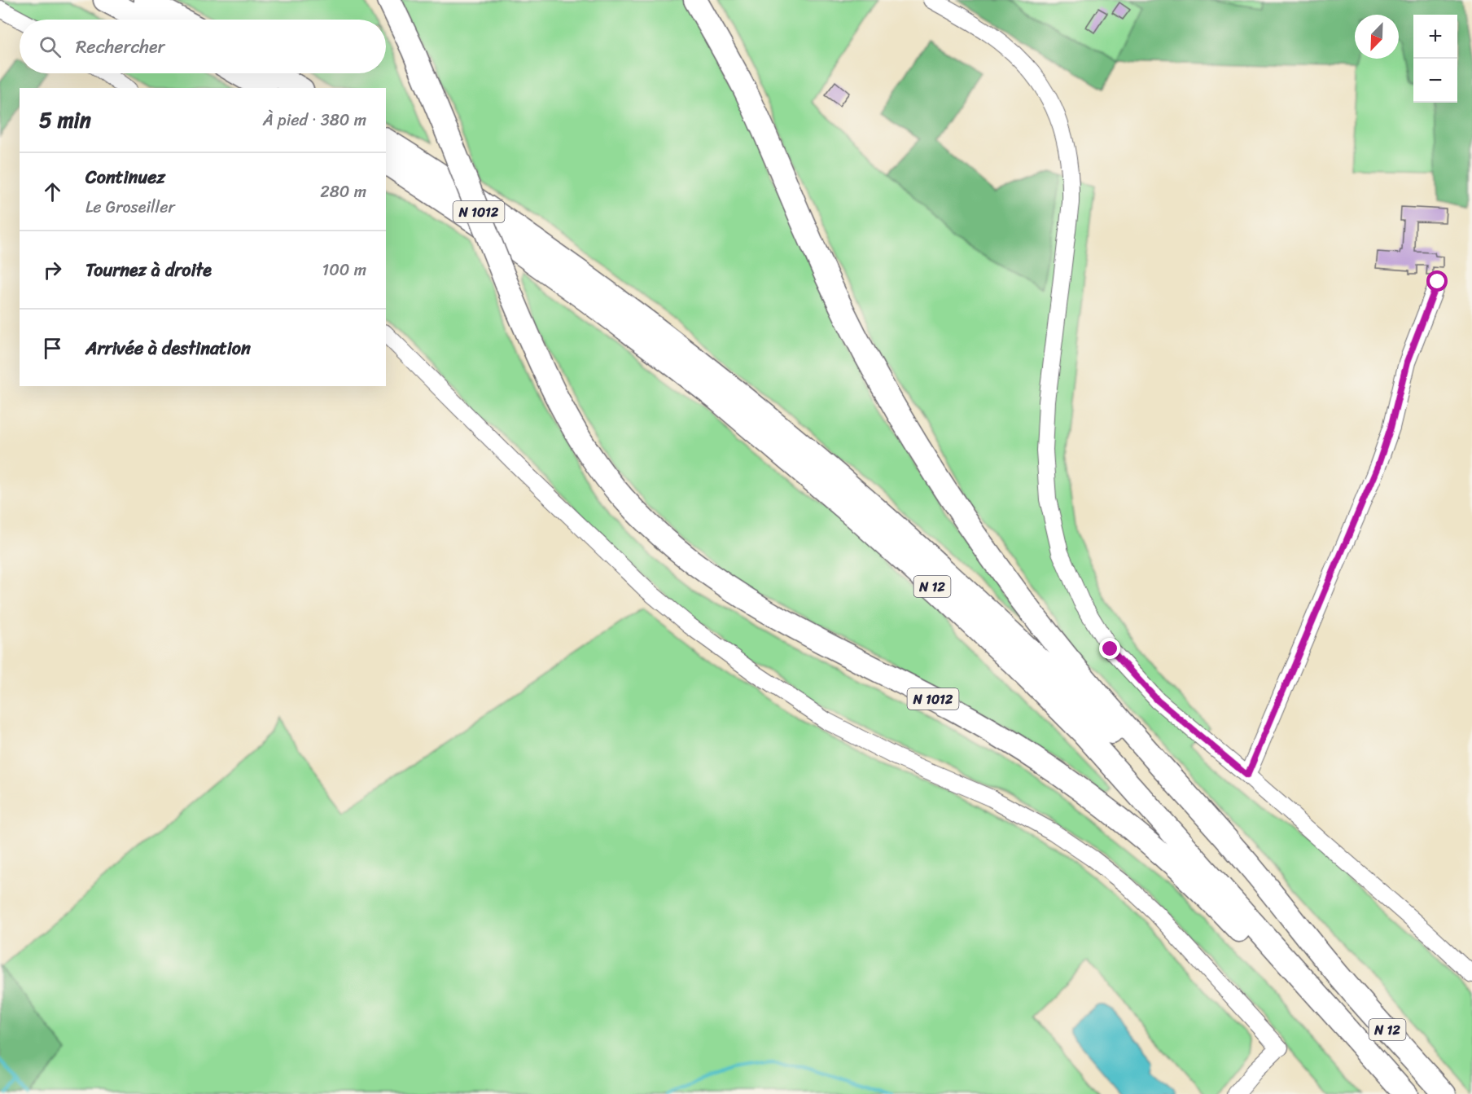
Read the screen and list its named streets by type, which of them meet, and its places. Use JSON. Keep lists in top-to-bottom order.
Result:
{
  "streets": {
    "highway": ["N 1012", "N 12"]
  },
  "north": "bottom left",
  "page": {
    "map_buttons": ["+", "−"],
    "search": "Rechercher",
    "heading": ["5 min", "À pied · 380 m"],
    "list": [
      ["Continuez", "Le Groseiller", "280 m"],
      ["Tournez à droite", "100 m"],
      "Arrivée à destination"
    ]
  }
}
